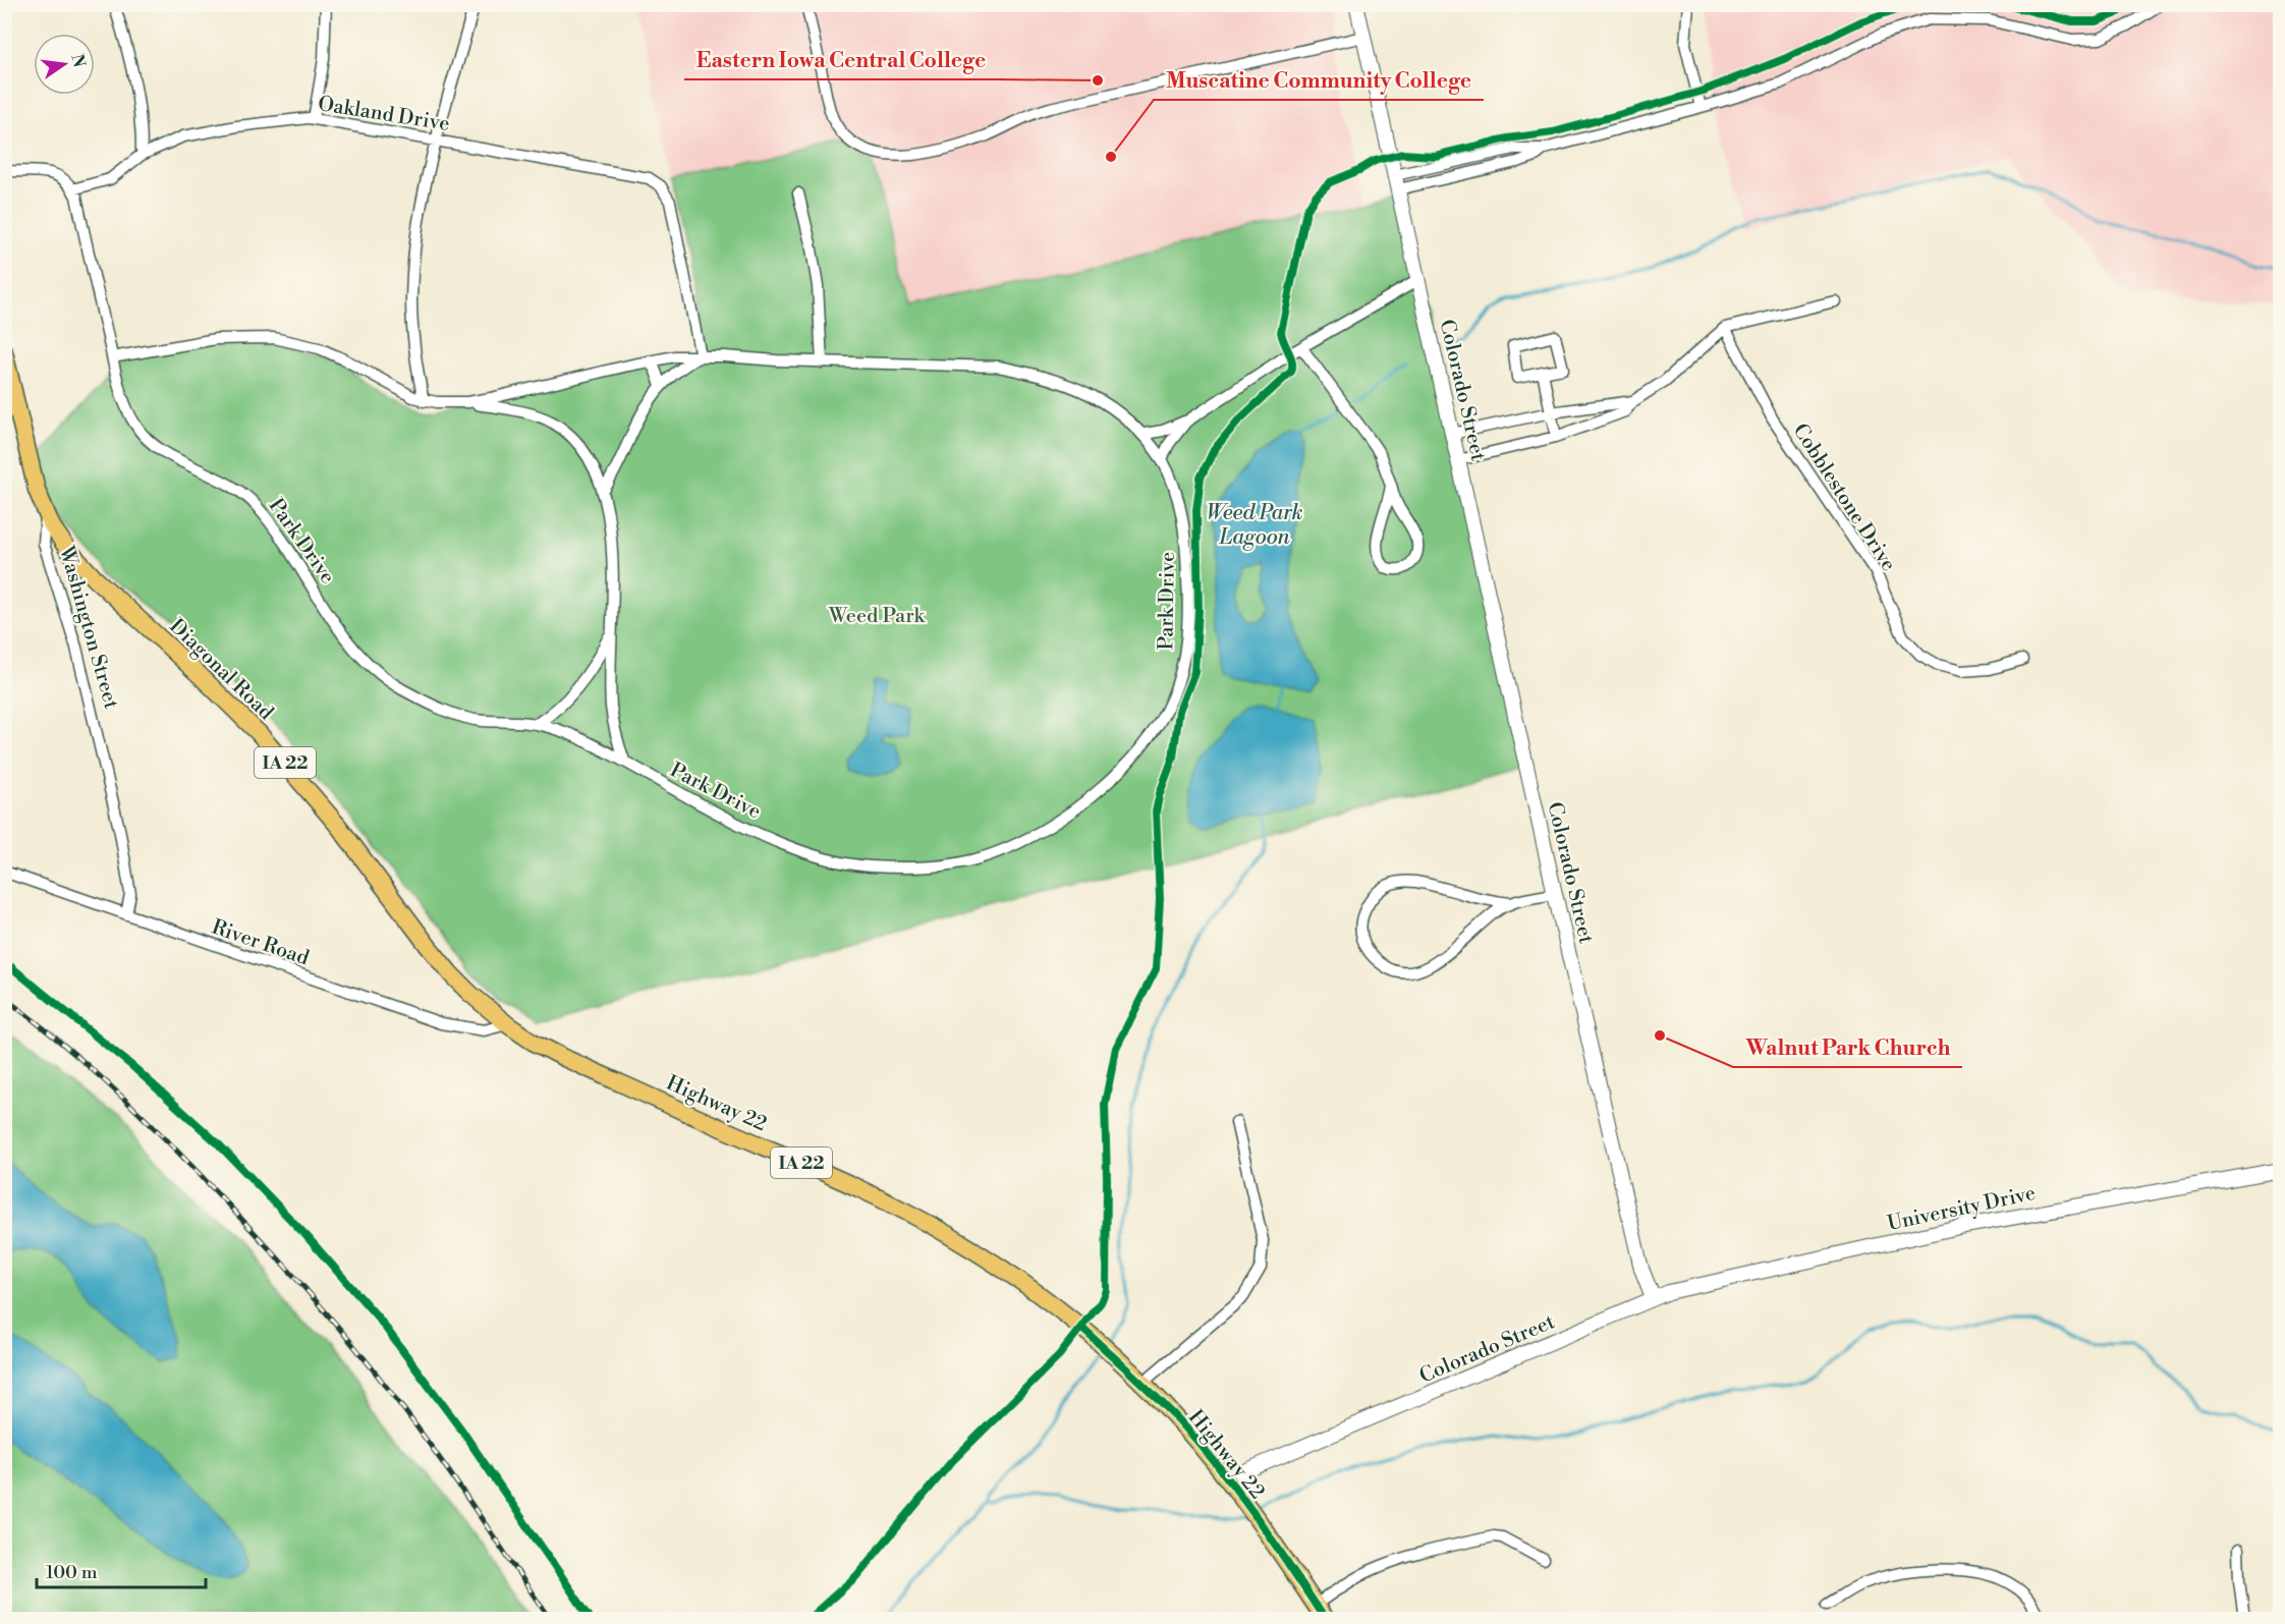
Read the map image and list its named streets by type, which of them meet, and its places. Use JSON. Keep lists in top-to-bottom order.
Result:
{
  "streets": {
    "main road": [
      "Washington Street",
      "Diagonal Road",
      "IA 22",
      "Highway 22"
    ],
    "street": [
      "Oakland Drive",
      "Colorado Street",
      "Cobblestone Drive",
      "Park Drive",
      "River Road",
      "University Drive"
    ]
  },
  "crossings": [
    ["Oakland Drive", "Park Drive"],
    ["Colorado Street", "Highway 22"],
    ["Colorado Street", "University Drive"],
    ["Washington Street", "Diagonal Road"],
    ["Washington Street", "River Road"],
    ["Diagonal Road", "River Road"],
    ["Diagonal Road", "Highway 22"],
    ["River Road", "Highway 22"]
  ],
  "water": ["Weed Park Lagoon"],
  "parks": ["Weed Park"],
  "places": ["Eastern Iowa Central College", "Muscatine Community College", "Walnut Park Church"],
  "scale_bar": "100 m",
  "north": "right"
}
